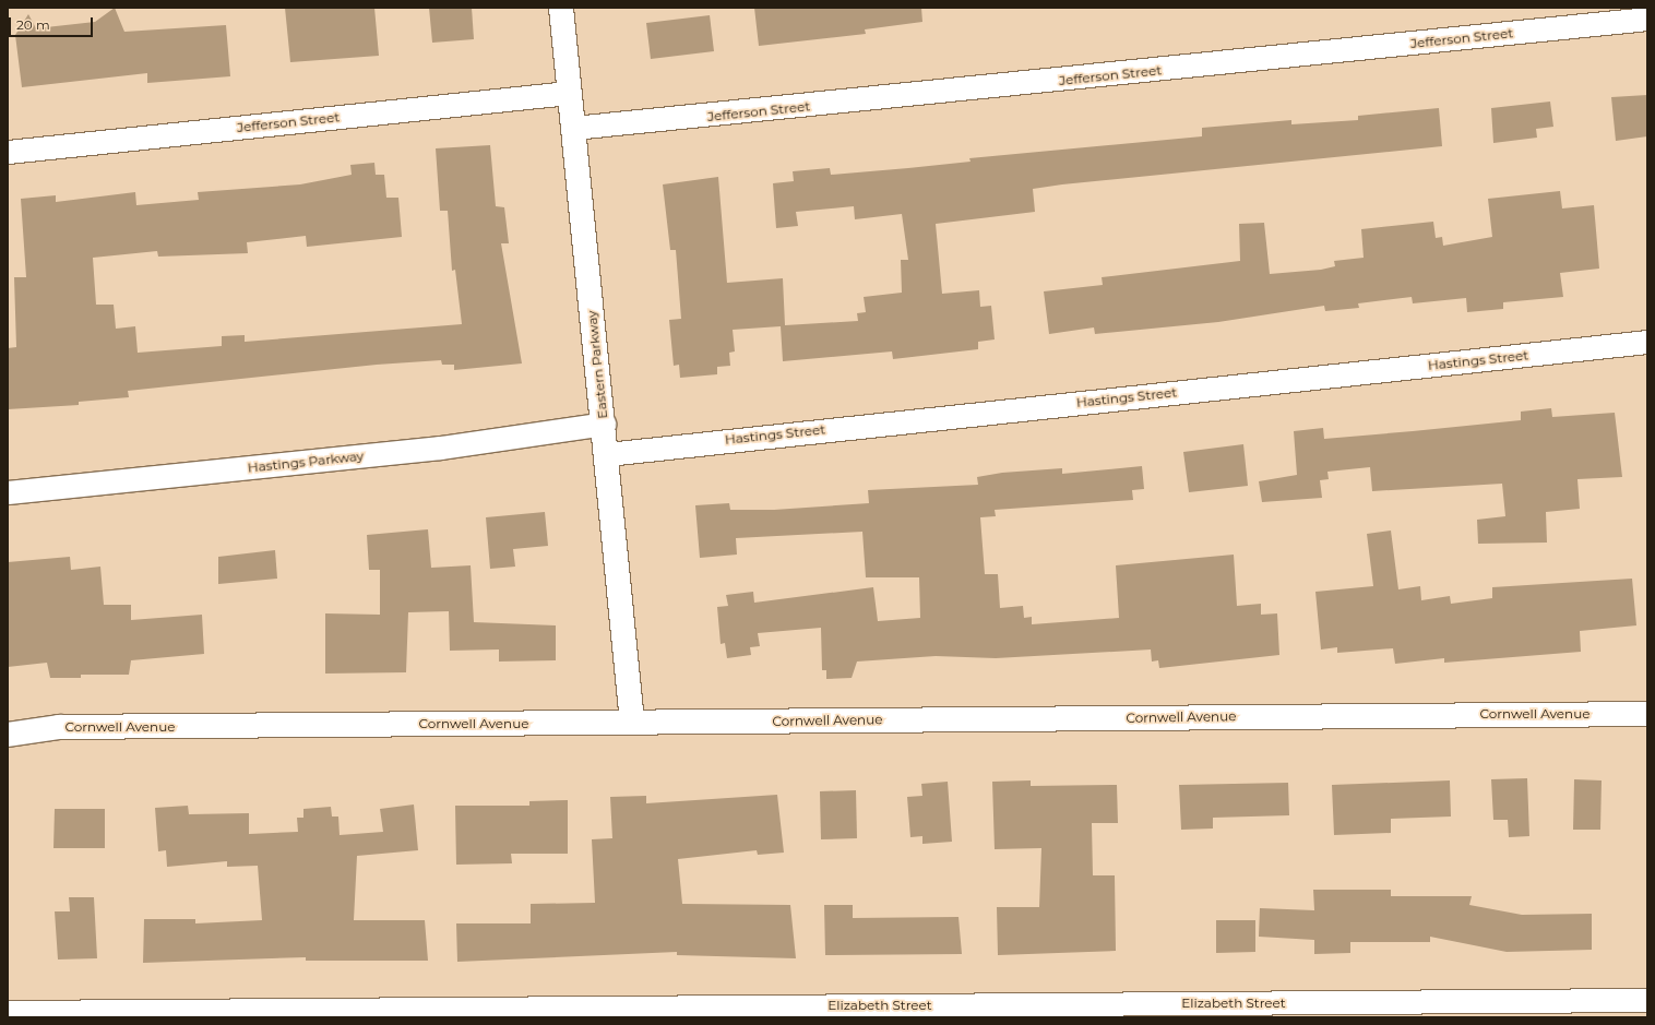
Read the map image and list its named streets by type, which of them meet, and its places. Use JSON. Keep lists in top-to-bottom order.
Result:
{
  "streets": {
    "street": [
      "Jefferson Street",
      "Hastings Street",
      "Eastern Parkway",
      "Hastings Parkway",
      "Cornwell Avenue",
      "Elizabeth Street"
    ]
  },
  "crossings": [
    ["Jefferson Street", "Eastern Parkway"],
    ["Hastings Street", "Eastern Parkway"],
    ["Eastern Parkway", "Hastings Parkway"],
    ["Eastern Parkway", "Cornwell Avenue"]
  ],
  "scale_bar": "20 m"
}
